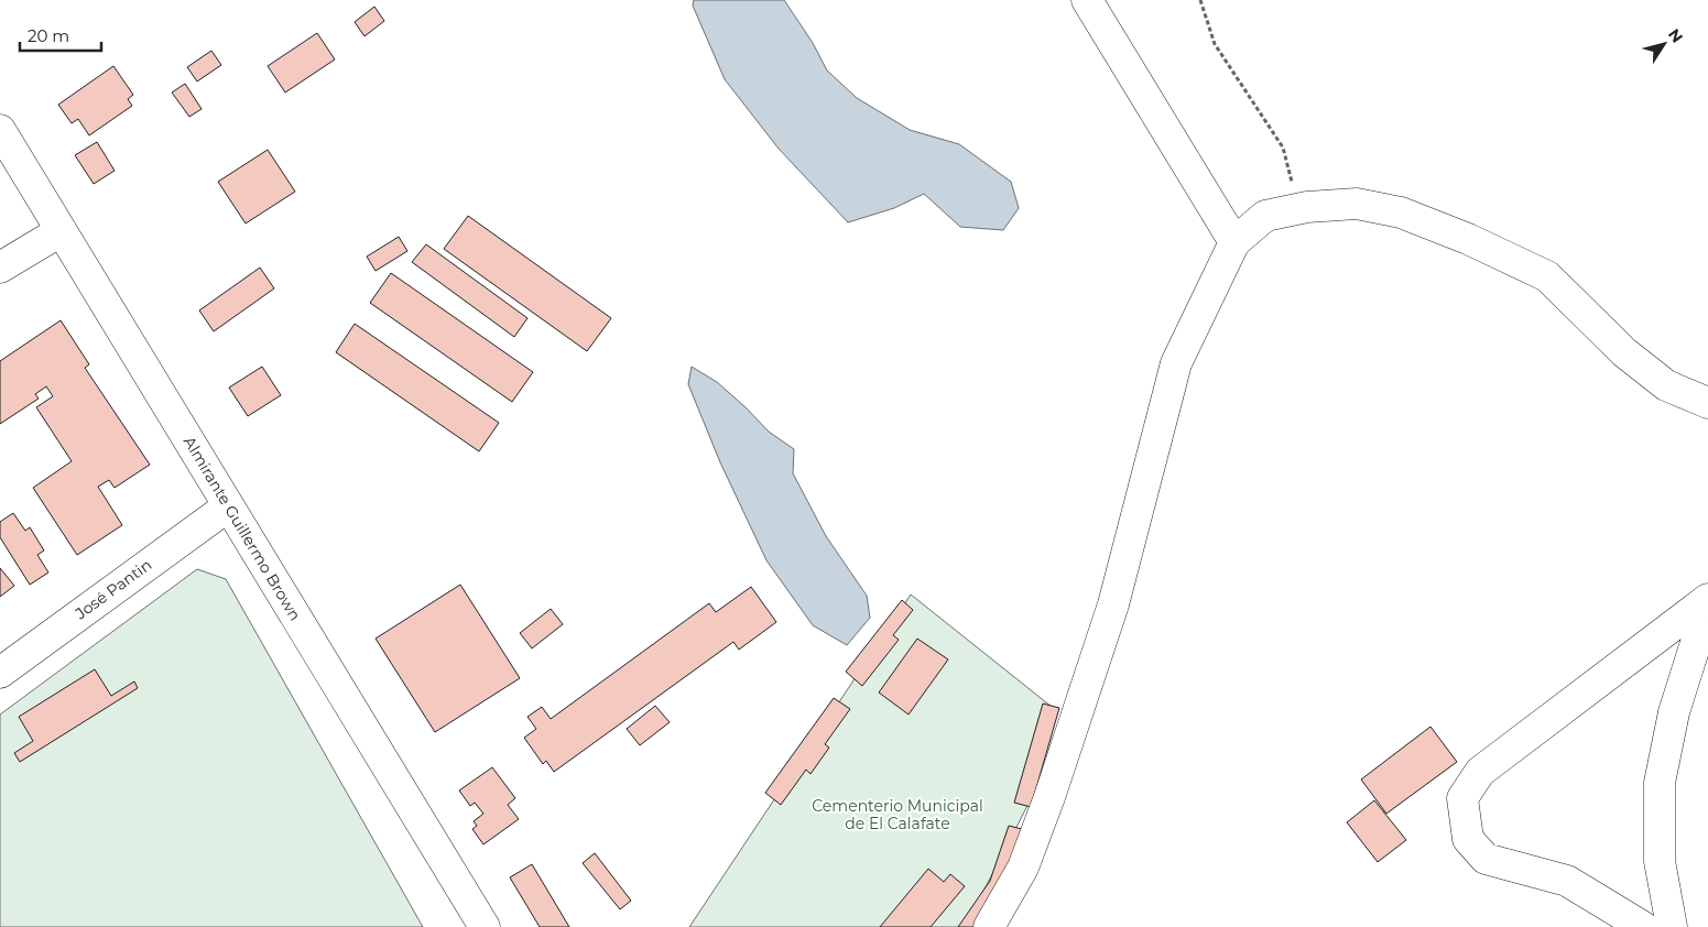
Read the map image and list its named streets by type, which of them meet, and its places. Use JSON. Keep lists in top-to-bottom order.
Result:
{
  "streets": {
    "street": ["Almirante Guillermo Brown", "José Pantin"]
  },
  "crossings": [
    ["Almirante Guillermo Brown", "José Pantin"]
  ],
  "parks": ["Cementerio Municipal de El Calafate"],
  "scale_bar": "20 m",
  "north": "top right"
}
